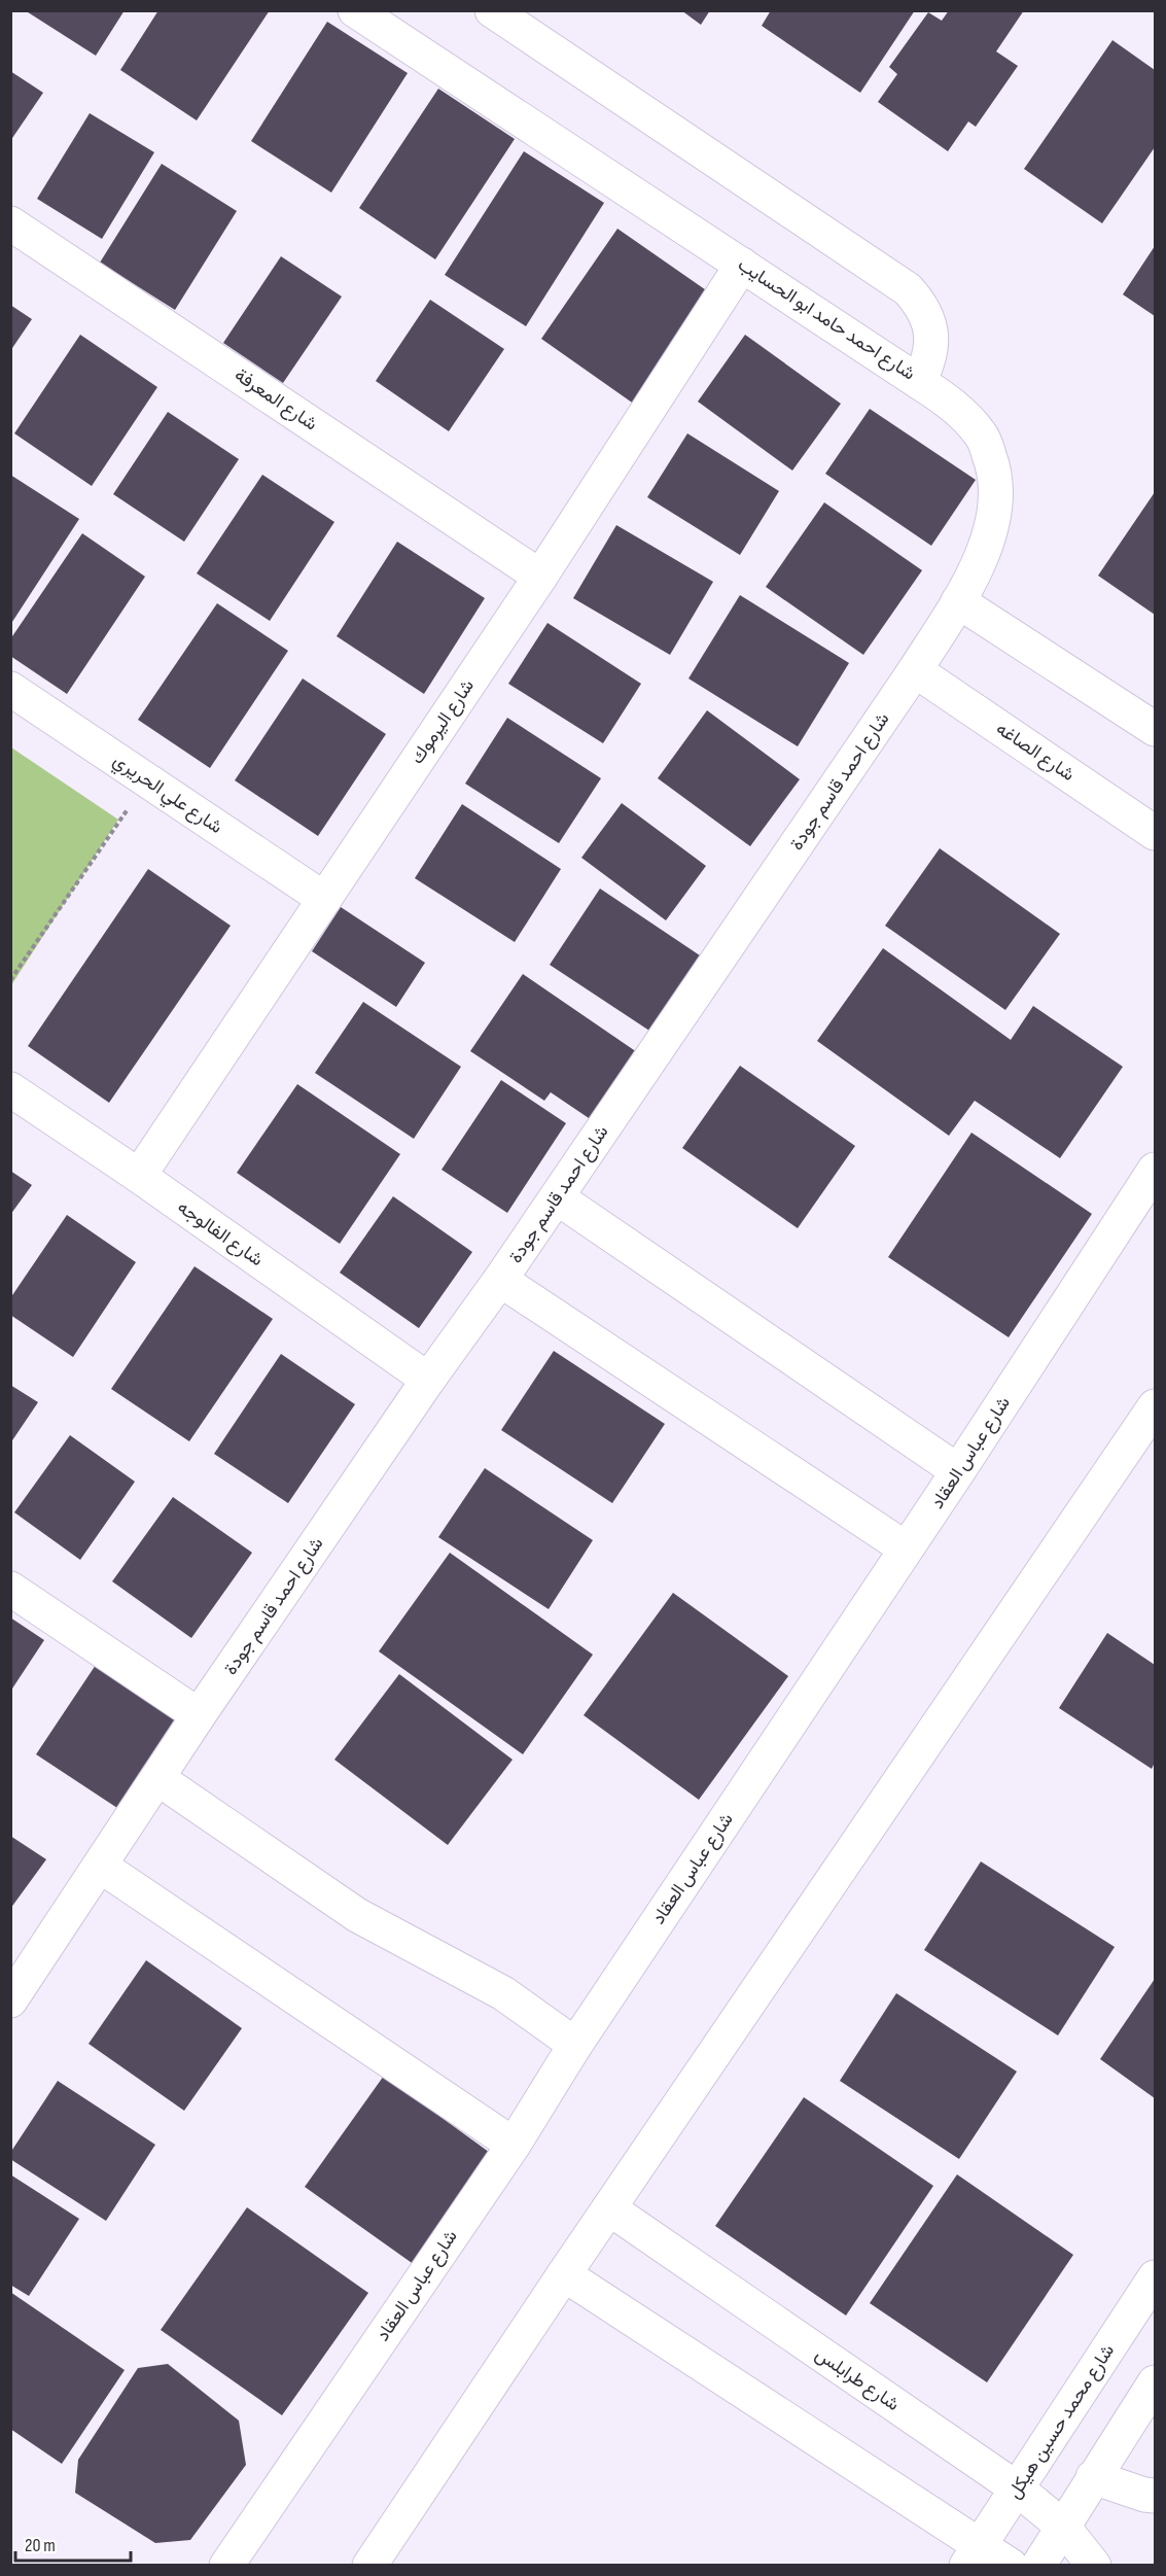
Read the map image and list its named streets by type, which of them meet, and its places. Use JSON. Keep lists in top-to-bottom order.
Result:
{
  "streets": {
    "street": [
      "شارع احمد حامد ابو الحسايب",
      "شارع المعرفة",
      "شارع اليرموك",
      "شارع الصاغه",
      "شارع احمد قاسم جودة",
      "شارع علي الحريري",
      "شارع الفالوجه",
      "شارع عباس العقاد",
      "شارع طرابلس",
      "شارع محمد حسين هيكل"
    ]
  },
  "crossings": [
    ["شارع احمد حامد ابو الحسايب", "شارع اليرموك"],
    ["شارع احمد حامد ابو الحسايب", "شارع احمد قاسم جودة"],
    ["شارع المعرفة", "شارع اليرموك"],
    ["شارع اليرموك", "شارع علي الحريري"],
    ["شارع اليرموك", "شارع الفالوجه"],
    ["شارع الصاغه", "شارع احمد قاسم جودة"],
    ["شارع احمد قاسم جودة", "شارع الفالوجه"],
    ["شارع طرابلس", "شارع محمد حسين هيكل"]
  ],
  "scale_bar": "20 m"
}
